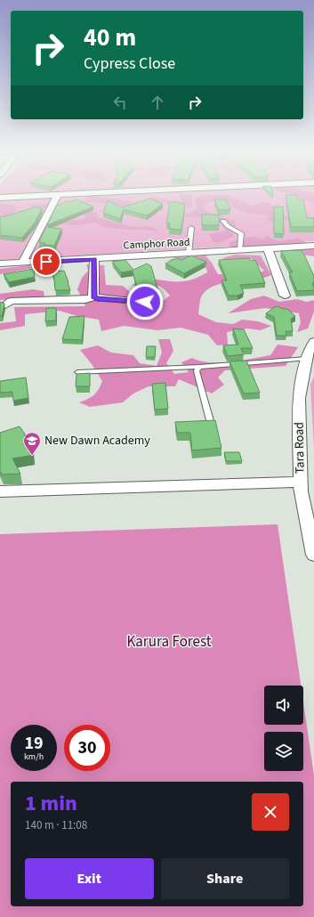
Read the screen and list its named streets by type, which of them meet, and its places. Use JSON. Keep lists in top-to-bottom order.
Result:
{
  "streets": {
    "street": ["Camphor Road", "Tara Road"]
  },
  "parks": ["Karura Forest"],
  "places": {
    "school or university": ["New Dawn Academy"]
  },
  "page": {
    "turn": ["40 m", "Cypress Close"],
    "speed": "19 km/h",
    "limit": "30",
    "heading": ["1 min", "140 m · 11:08"],
    "buttons": ["Exit", "Share"]
  }
}
